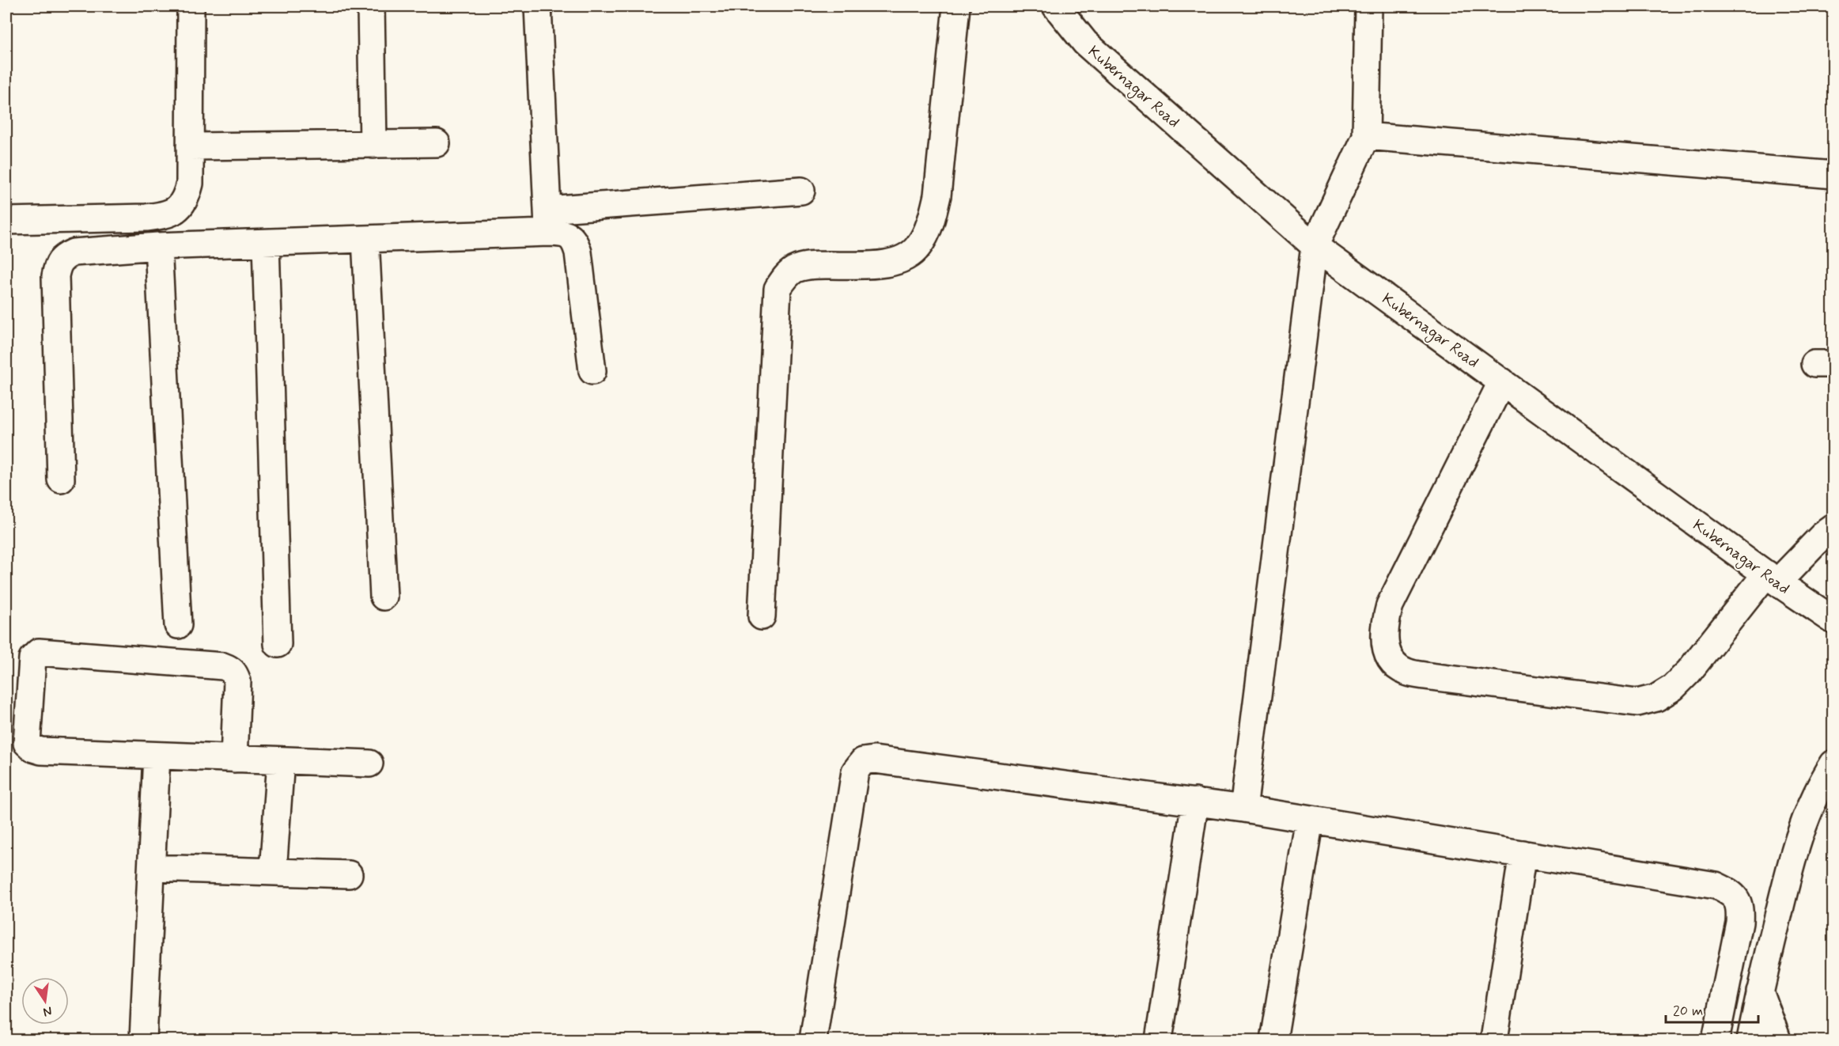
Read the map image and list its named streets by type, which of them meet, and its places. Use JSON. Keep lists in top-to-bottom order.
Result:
{
  "streets": {
    "street": ["Kubernagar Road"]
  },
  "scale_bar": "20 m",
  "north": "bottom"
}
